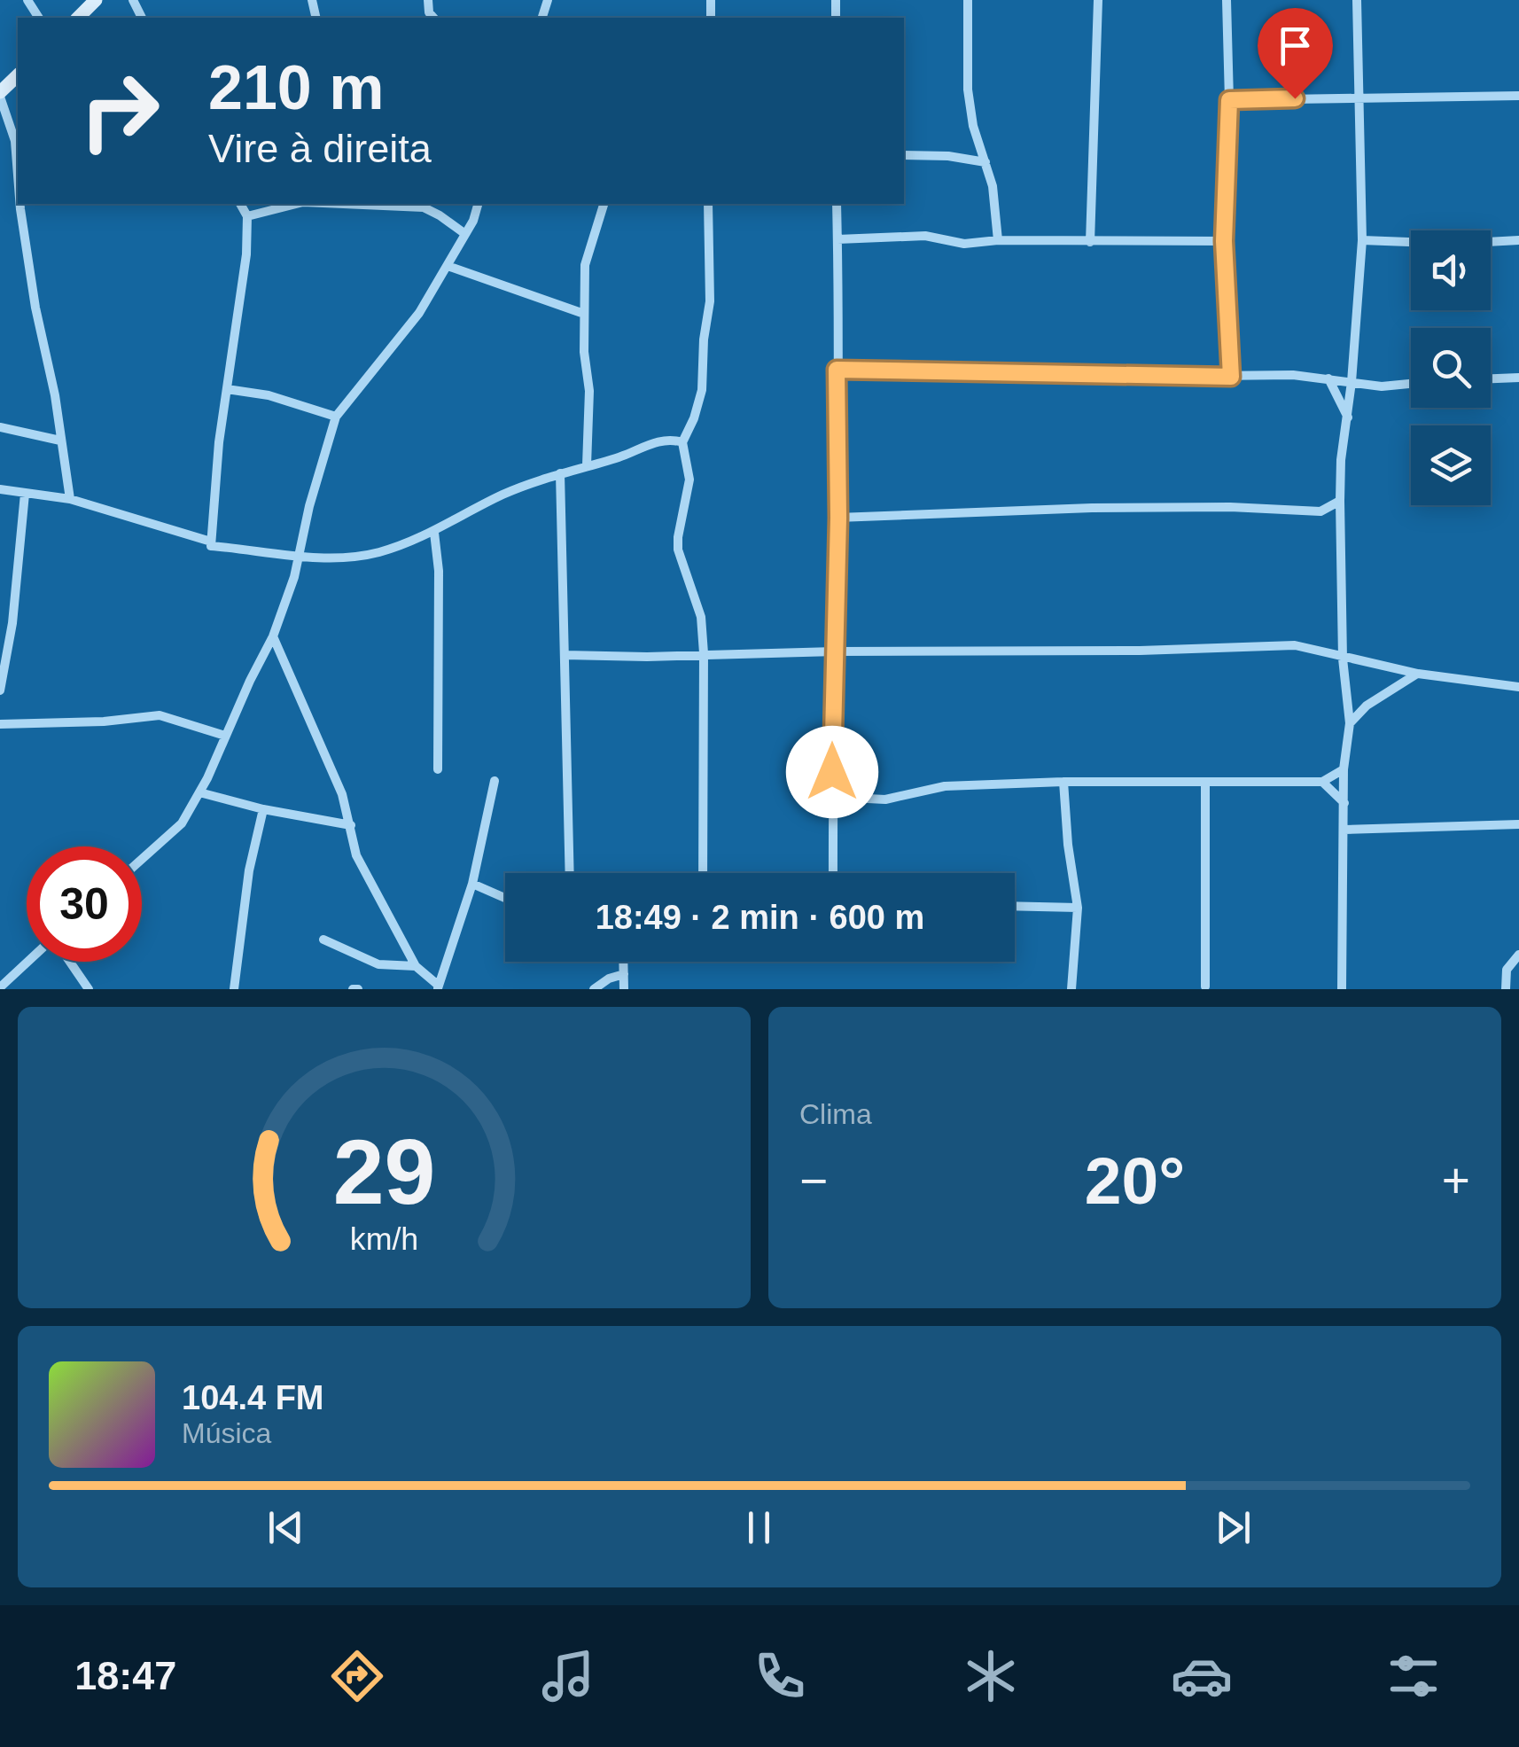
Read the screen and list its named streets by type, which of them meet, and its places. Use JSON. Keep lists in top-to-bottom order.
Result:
{
  "page": {
    "turn": ["210 m", "Vire à direita"],
    "limit": "30",
    "trip": "18:49 · 2 min · 600 m",
    "tile": "Clima",
    "heat": ["−", "20°", "+"],
    "song": ["104.4 FM", "Música"],
    "tabs": "18:47",
    "gauge": ["29", "km/h"]
  }
}
